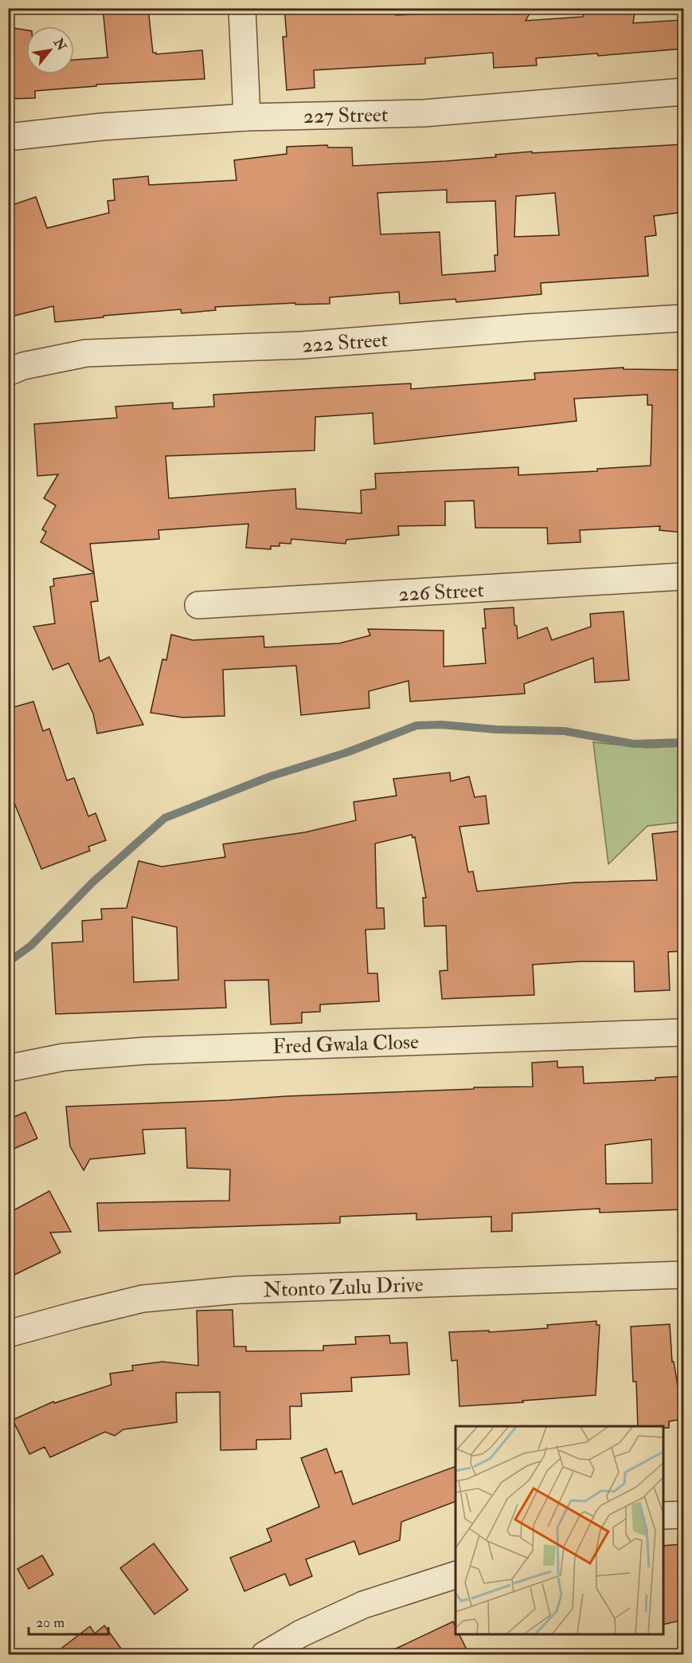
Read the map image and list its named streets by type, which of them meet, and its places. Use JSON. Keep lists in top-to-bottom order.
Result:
{
  "streets": {
    "street": [
      "227 Street",
      "222 Street",
      "226 Street",
      "Fred Gwala Close",
      "Ntonto Zulu Drive"
    ]
  },
  "scale_bar": "20 m",
  "north": "top right"
}
